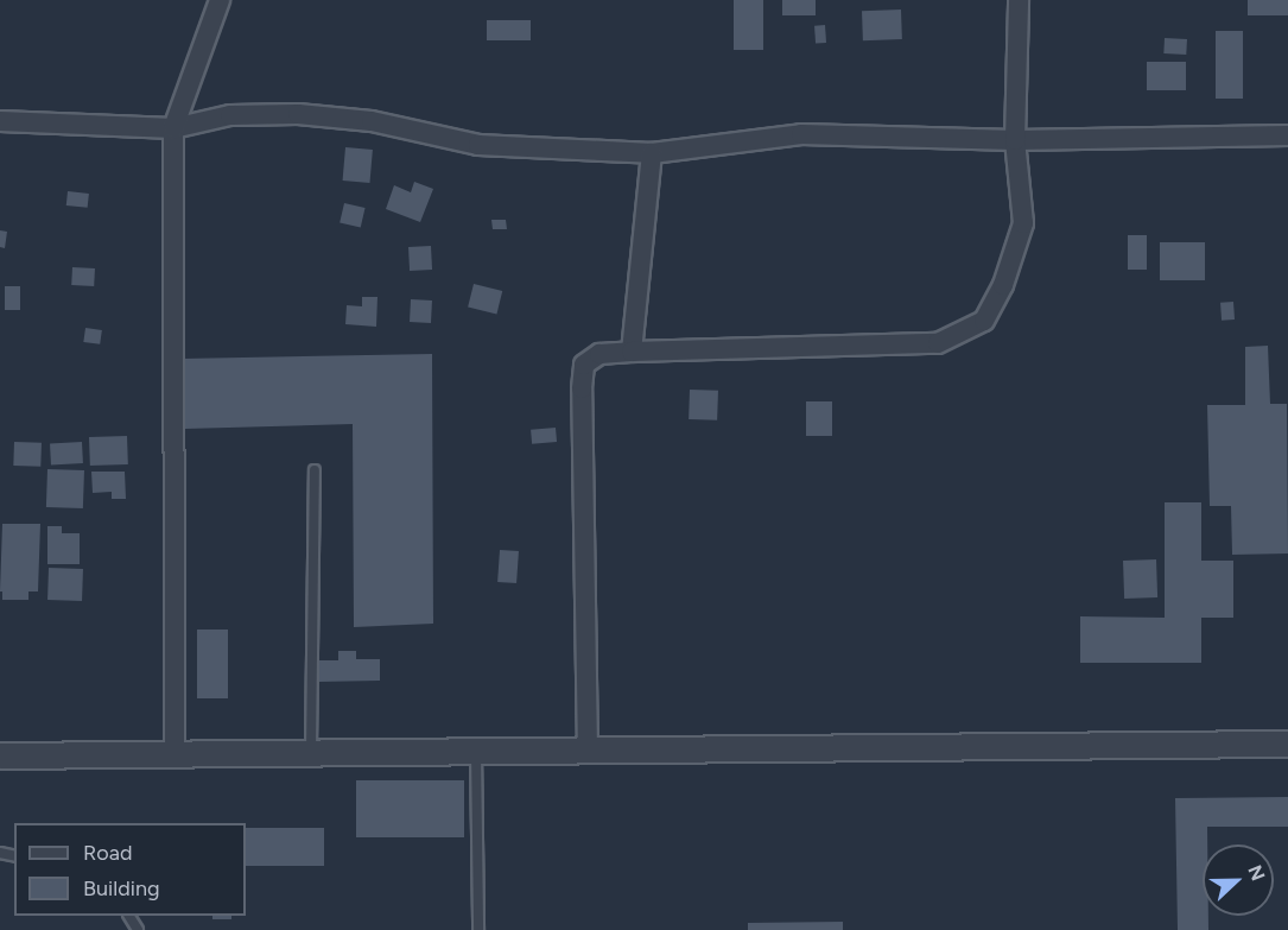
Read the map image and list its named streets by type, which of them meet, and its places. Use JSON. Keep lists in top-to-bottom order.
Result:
{
  "legend": ["Road", "Building"],
  "north": "right"
}
